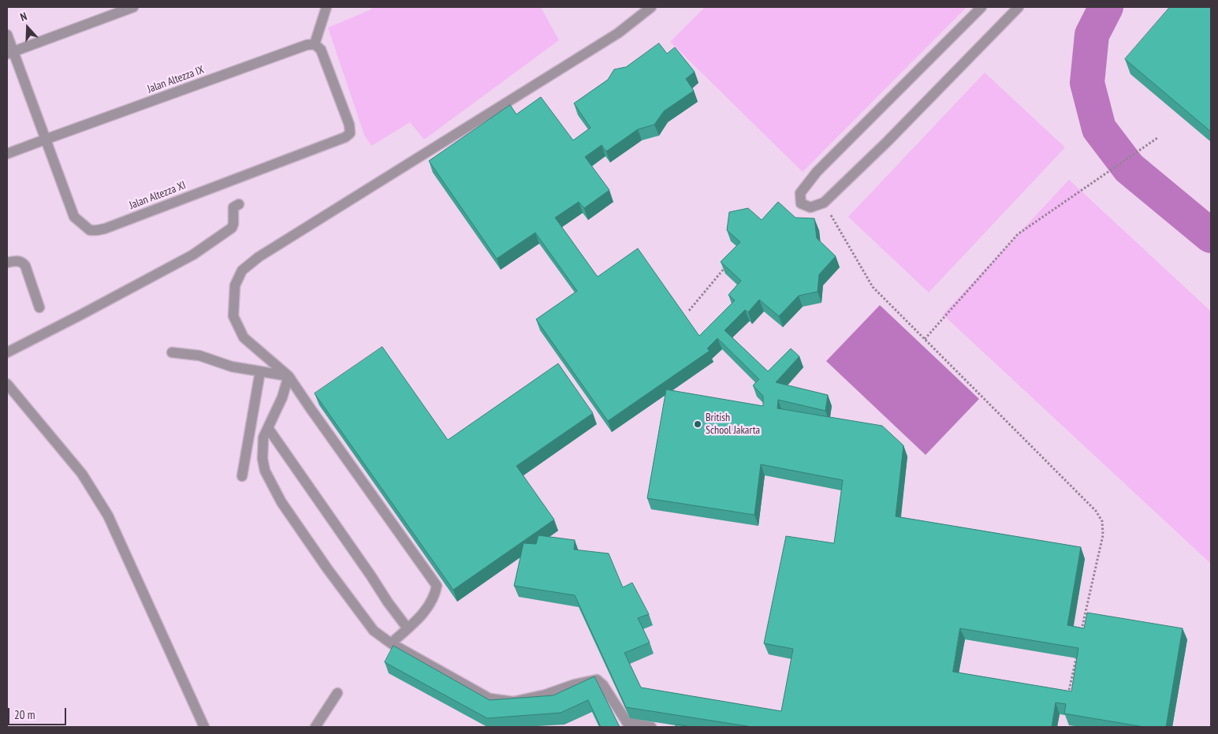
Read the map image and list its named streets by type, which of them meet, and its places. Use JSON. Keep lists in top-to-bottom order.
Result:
{
  "streets": {
    "street": ["Jalan Altezza IX", "Jalan Altezza XI"]
  },
  "crossings": [
    ["Jalan Altezza IX", "Jalan Altezza XI"]
  ],
  "places": ["British School Jakarta"],
  "scale_bar": "20 m",
  "north": "top"
}
